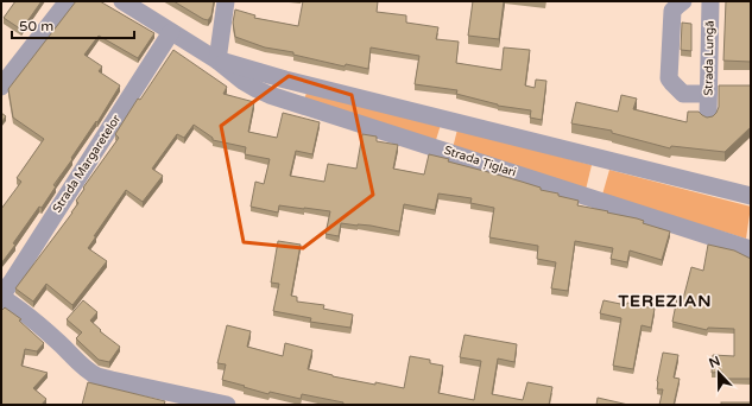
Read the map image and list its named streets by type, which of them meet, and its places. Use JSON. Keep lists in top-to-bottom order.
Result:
{
  "streets": {
    "street": ["Strada Lungă", "Strada Țiglari", "Strada Margaretelor"]
  },
  "crossings": [
    ["Strada Țiglari", "Strada Margaretelor"]
  ],
  "districts": ["TEREZIAN"],
  "scale_bar": "50 m",
  "north": "top"
}
